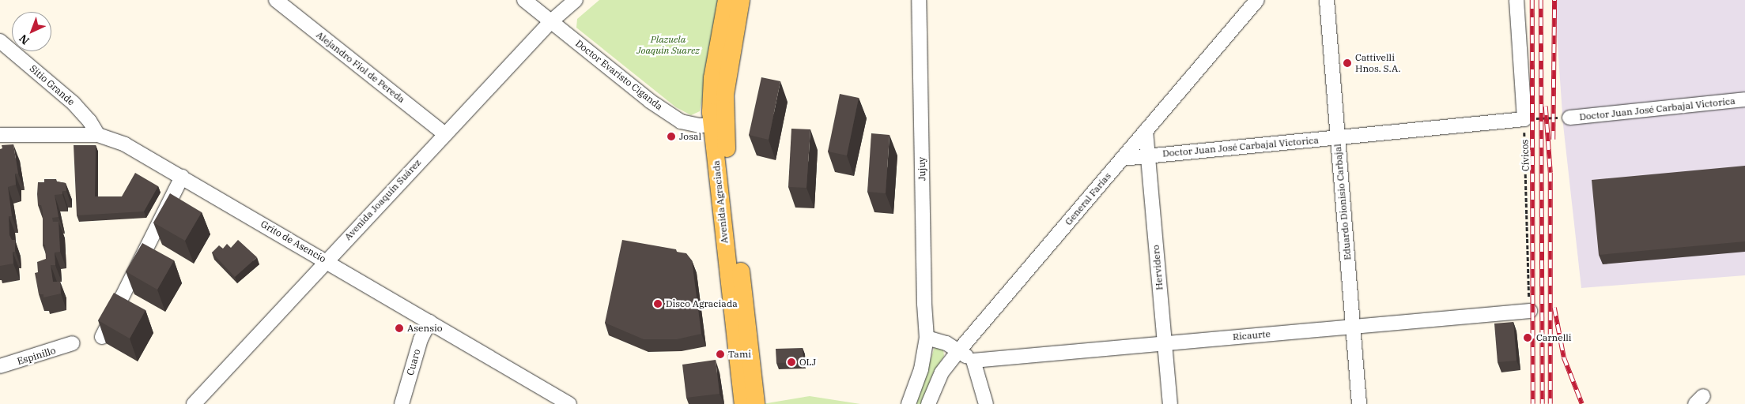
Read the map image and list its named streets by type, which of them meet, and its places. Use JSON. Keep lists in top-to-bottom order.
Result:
{
  "streets": {
    "main road": ["Avenida Agraciada"],
    "street": [
      "Alejandro Fiol de Pereda",
      "Doctor Evaristo Ciganda",
      "Sitio Grande",
      "Doctor Juan José Carbajal Victorica",
      "Jujuy",
      "General Farías",
      "Avenida Joaquín Suárez",
      "Eduardo Dionisio Carbajal",
      "Grito de Asencio",
      "Hervidero",
      "Ricaurte",
      "Espinillo",
      "Cuaro"
    ],
    "path": ["Cívicos"]
  },
  "crossings": [
    ["Alejandro Fiol de Pereda", "Avenida Joaquín Suárez"],
    ["Doctor Evaristo Ciganda", "Avenida Joaquín Suárez"],
    ["Doctor Evaristo Ciganda", "Avenida Agraciada"],
    ["Sitio Grande", "Grito de Asencio"],
    ["Doctor Juan José Carbajal Victorica", "Cívicos"],
    ["Doctor Juan José Carbajal Victorica", "General Farías"],
    ["Doctor Juan José Carbajal Victorica", "Eduardo Dionisio Carbajal"],
    ["Doctor Juan José Carbajal Victorica", "Hervidero"],
    ["Cívicos", "Ricaurte"],
    ["General Farías", "Hervidero"],
    ["Avenida Joaquín Suárez", "Grito de Asencio"],
    ["Eduardo Dionisio Carbajal", "Ricaurte"],
    ["Grito de Asencio", "Cuaro"],
    ["Hervidero", "Ricaurte"]
  ],
  "parks": ["Plazuela Joaquin Suarez"],
  "places": [
    "Cattivelli Hnos. S.A.",
    "Josal",
    "Disco Agraciada",
    "Asensio",
    "Carnelli",
    "Tami",
    "OLJ"
  ],
  "north": "bottom left"
}
